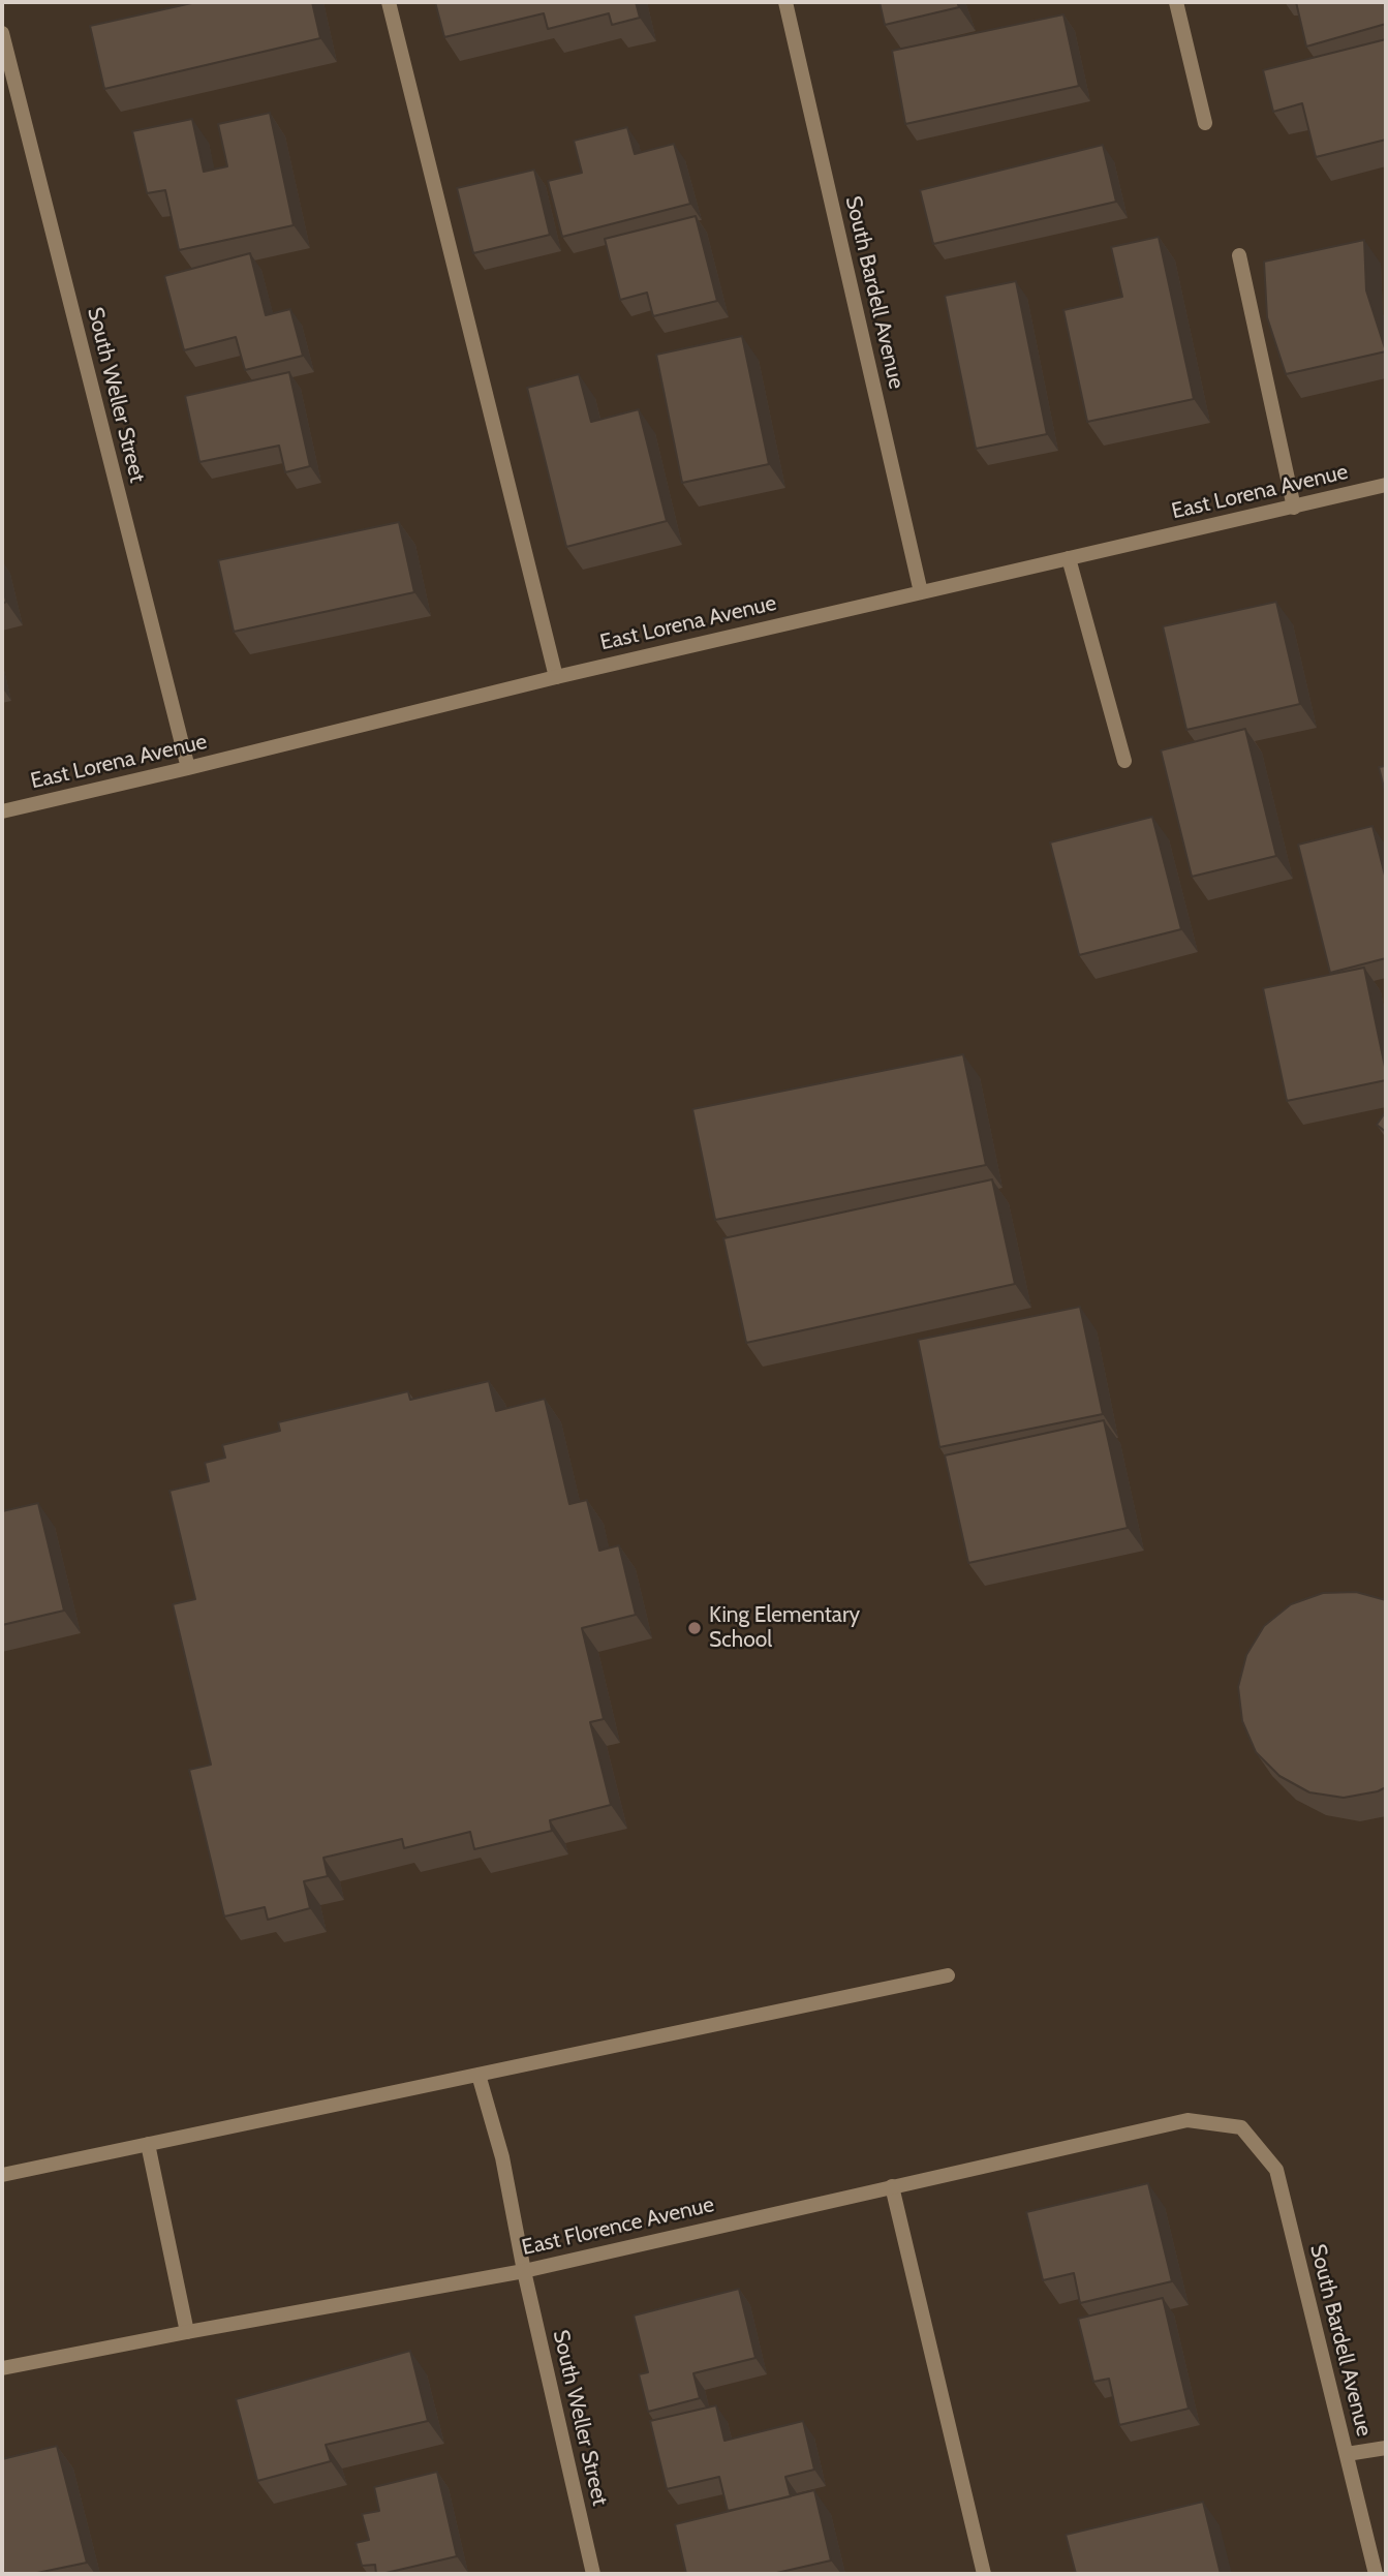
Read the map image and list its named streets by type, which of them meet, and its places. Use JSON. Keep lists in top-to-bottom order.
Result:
{
  "streets": {
    "street": [
      "South Bardell Avenue",
      "South Weller Street",
      "East Lorena Avenue",
      "East Florence Avenue"
    ]
  },
  "crossings": [
    ["South Bardell Avenue", "East Lorena Avenue"],
    ["South Bardell Avenue", "East Florence Avenue"],
    ["South Weller Street", "East Lorena Avenue"],
    ["South Weller Street", "East Florence Avenue"]
  ],
  "places": ["King Elementary School"]
}
